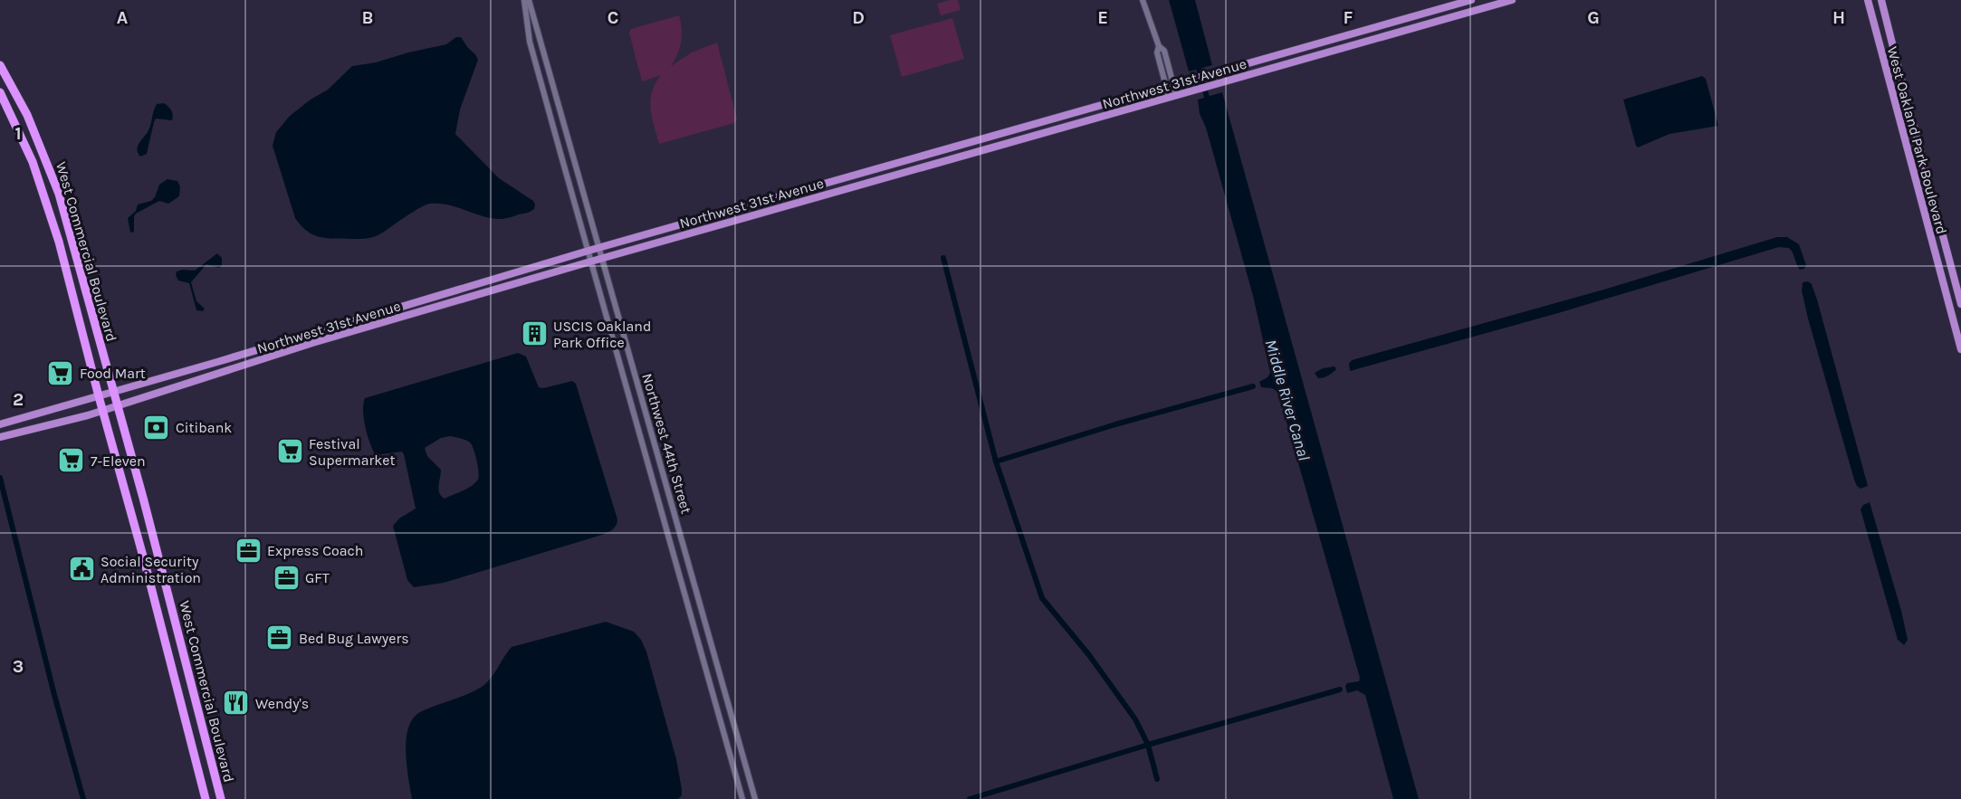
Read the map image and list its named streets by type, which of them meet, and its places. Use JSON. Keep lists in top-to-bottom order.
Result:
{
  "streets": {
    "highway": ["West Commercial Boulevard"],
    "main road": ["Northwest 31st Avenue", "West Oakland Park Boulevard"],
    "street": ["Northwest 44th Street"]
  },
  "crossings": [
    ["Northwest 31st Avenue", "West Commercial Boulevard"],
    ["Northwest 31st Avenue", "Northwest 44th Street"]
  ],
  "water": ["Middle River Canal"],
  "places": {
    "building": ["USCIS Oakland Park Office"],
    "supermarket": ["Food Mart", "Festival Supermarket", "7-Eleven"],
    "bank": ["Citibank"],
    "office": ["Express Coach", "GFT", "Bed Bug Lawyers"],
    "public building": ["Social Security Administration"],
    "restaurant": ["Wendy's"]
  },
  "grid": {
    "columns": [
      "A",
      "B",
      "C",
      "D",
      "E",
      "F",
      "G",
      "H"
    ],
    "rows": ["1", "2", "3"]
  }
}
